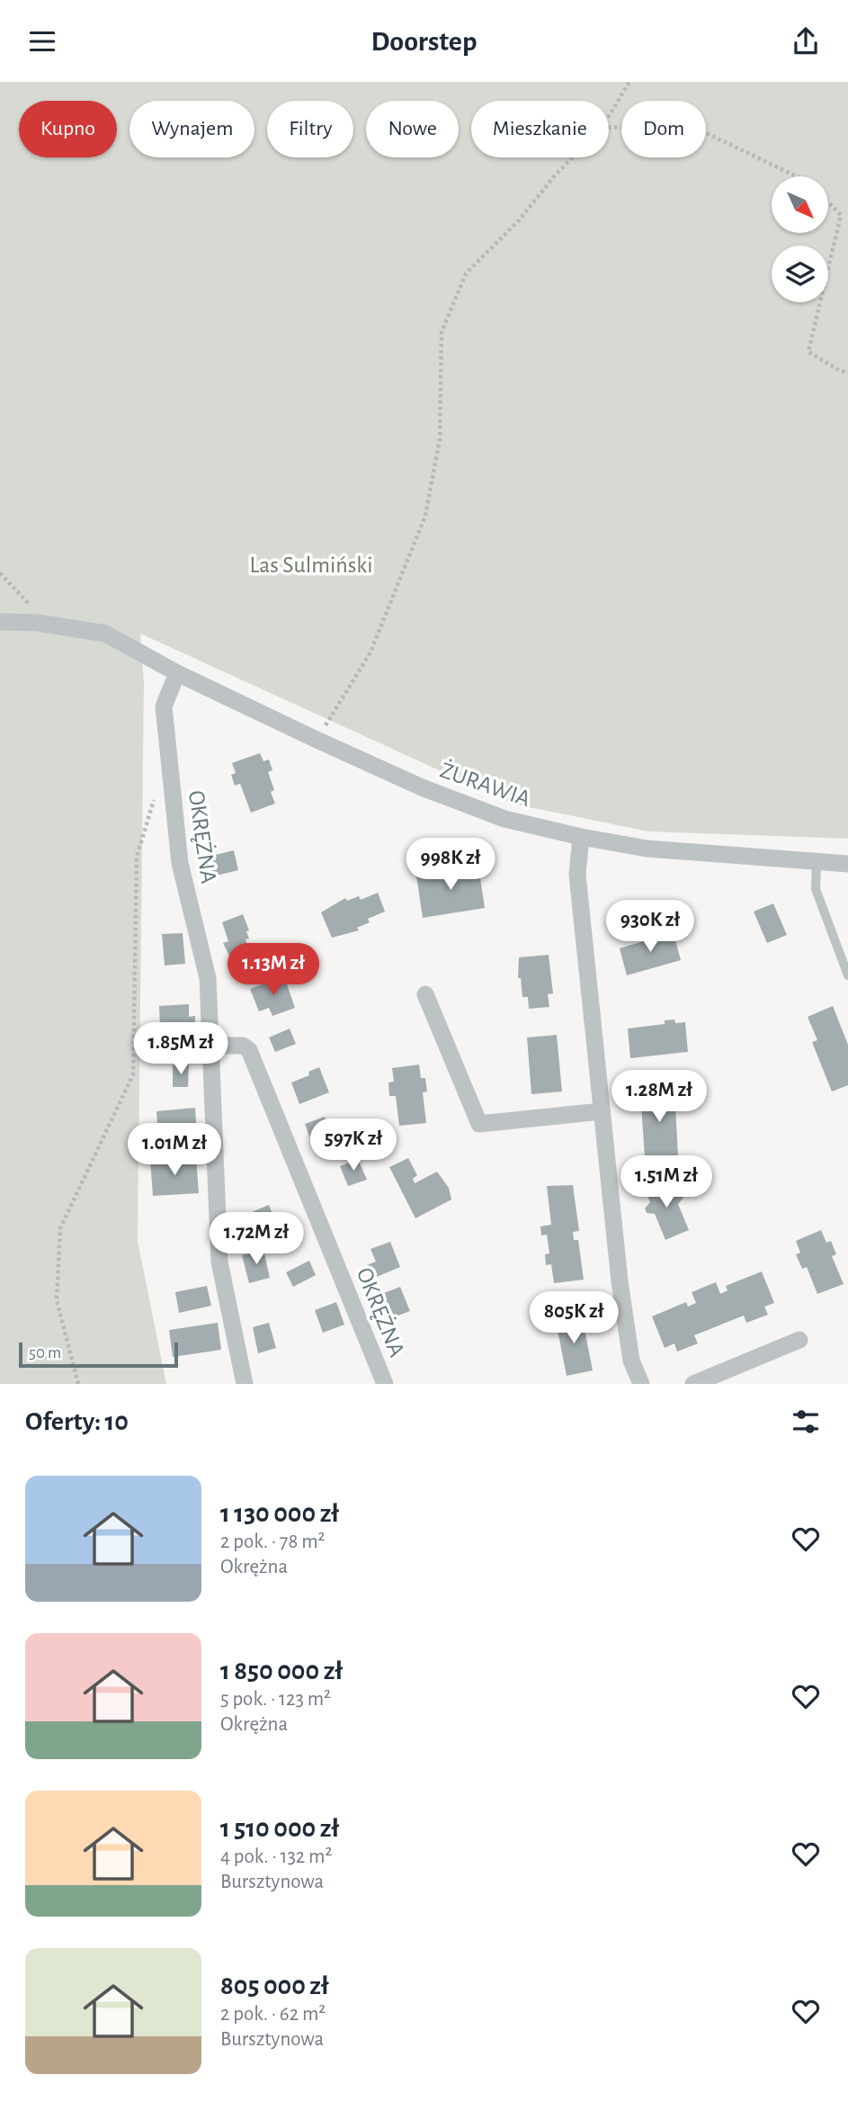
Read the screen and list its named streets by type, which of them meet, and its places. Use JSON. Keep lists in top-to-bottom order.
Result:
{
  "streets": {
    "street": ["ŻURAWIA", "OKRĘŻNA"]
  },
  "crossings": [
    ["ŻURAWIA", "OKRĘŻNA"]
  ],
  "parks": ["Las Sulmiński"],
  "scale_bar": "50 m",
  "north": "bottom right",
  "page": {
    "header": "Doorstep",
    "chip": [
      "Kupno",
      "Wynajem",
      "Filtry",
      "Nowe",
      "Mieszkanie",
      "Dom"
    ],
    "price": [
      "998K zł",
      "930K zł",
      "1.13M zł",
      "1.85M zł",
      "1.28M zł",
      "597K zł",
      "1.01M zł",
      "1.51M zł",
      "1.72M zł",
      "805K zł"
    ],
    "scale": "50 m",
    "heading": "Oferty: 10",
    "list": [
      {
        "name": "1 130 000 zł",
        "note": "2 pok. · 78 m² · Okrężna"
      },
      {
        "name": "1 850 000 zł",
        "note": "5 pok. · 123 m² · Okrężna"
      },
      {
        "name": "1 510 000 zł",
        "note": "4 pok. · 132 m² · Bursztynowa"
      },
      {
        "name": "805 000 zł",
        "note": "2 pok. · 62 m² · Bursztynowa"
      }
    ]
  }
}
